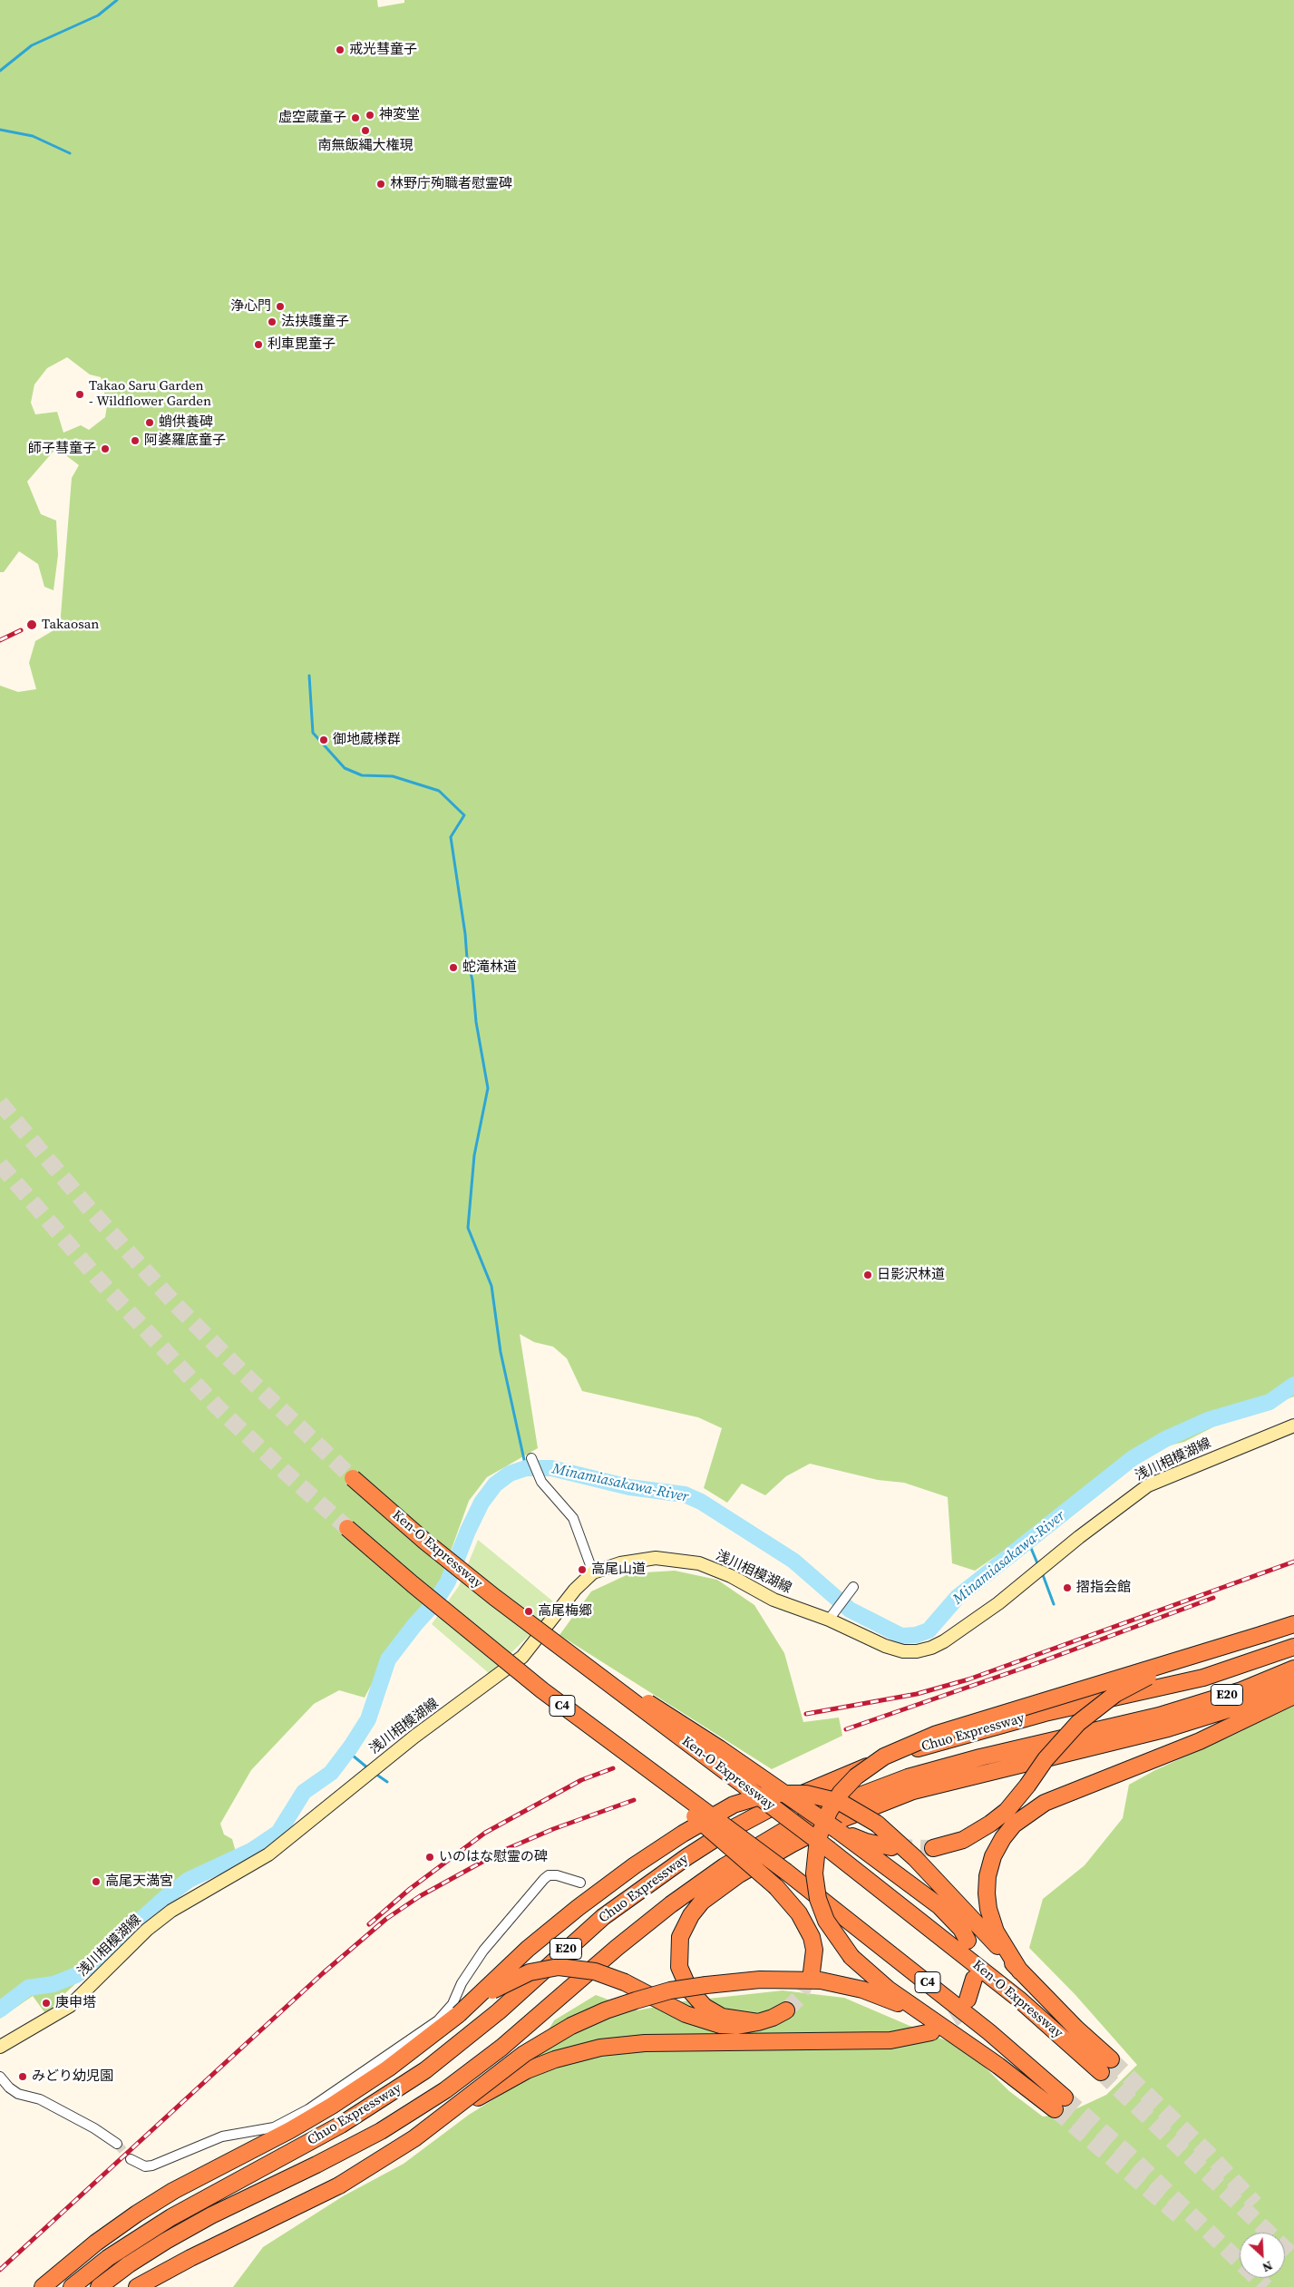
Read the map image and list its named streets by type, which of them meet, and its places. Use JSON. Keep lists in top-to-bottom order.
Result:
{
  "streets": {
    "highway": [
      "Ken-O Expressway",
      "E20",
      "C4",
      "Chuo Expressway"
    ],
    "main road": ["浅川相模湖線"]
  },
  "water": ["Minamiasakawa-River"],
  "places": [
    "戒光彗童子",
    "神変堂",
    "虛空蔵童子",
    "南無飯縄大権現",
    "林野庁殉職者慰霊碑",
    "浄心門",
    "法挟護童子",
    "利車毘童子",
    "Takao Saru Garden - Wildflower Garden",
    "蛸供養碑",
    "阿婆羅底童子",
    "師子彗童子",
    "Takaosan",
    "御地蔵様群",
    "蛇滝林道",
    "日影沢林道",
    "高尾山道",
    "摺指会館",
    "高尾梅郷",
    "いのはな慰霊の碑",
    "高尾天満宮",
    "庚申塔",
    "みどり幼児園"
  ],
  "north": "bottom right"
}
